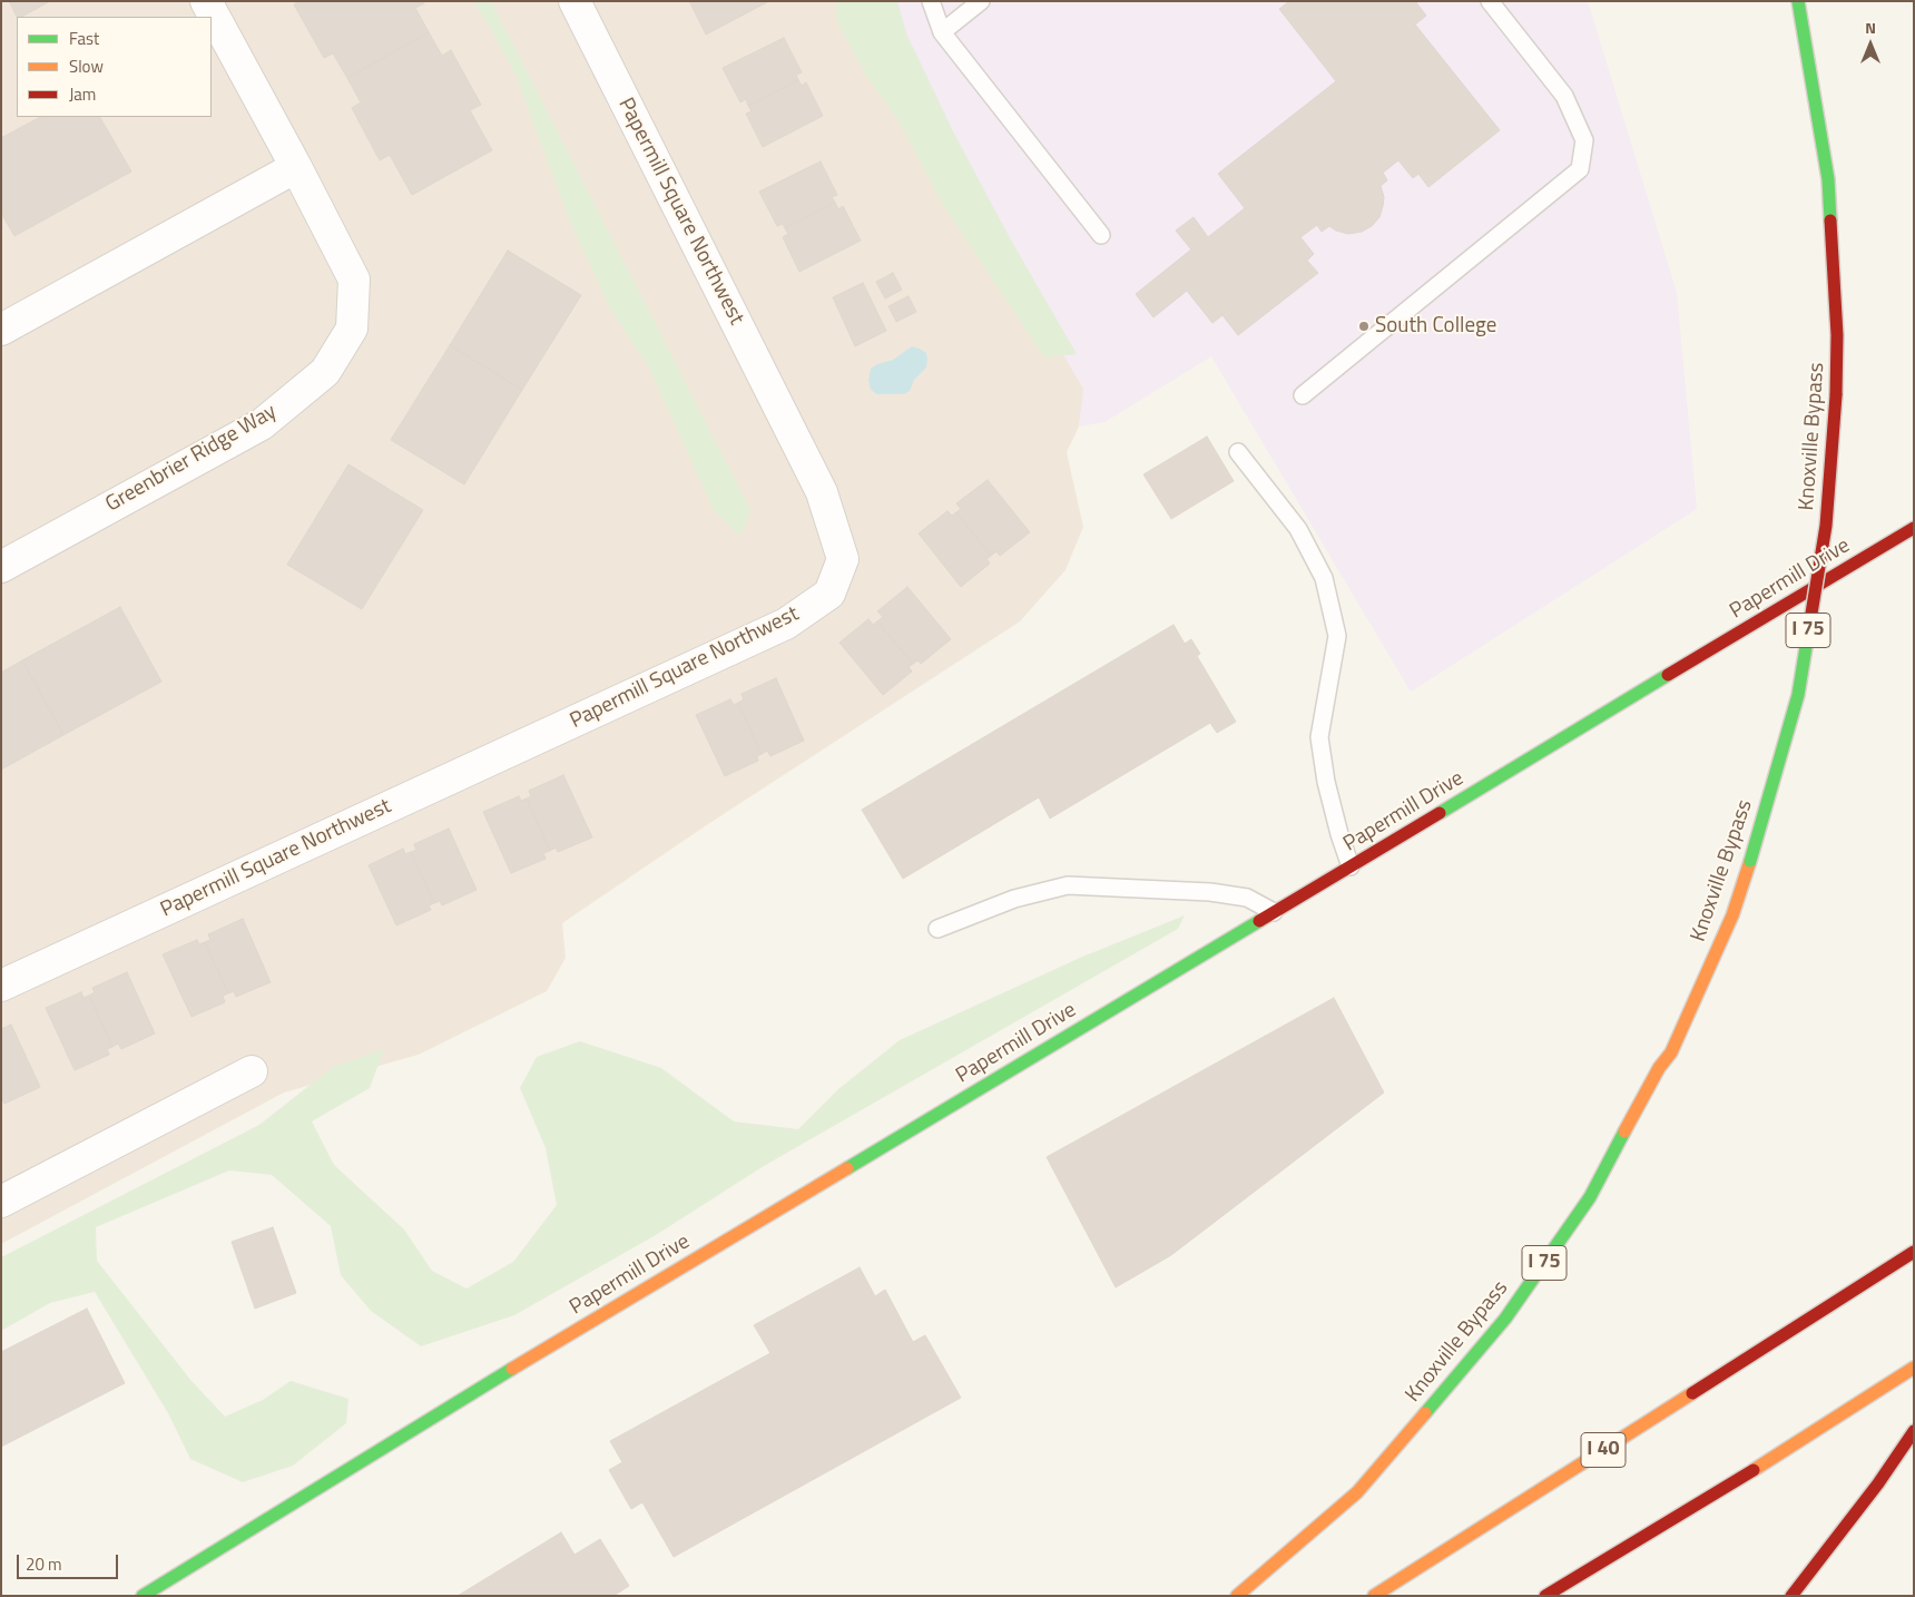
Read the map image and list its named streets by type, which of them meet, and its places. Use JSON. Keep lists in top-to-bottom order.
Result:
{
  "streets": {
    "main road": [
      "Knoxville Bypass",
      "Papermill Drive",
      "I 75",
      "I 40"
    ],
    "street": ["Papermill Square Northwest", "Greenbrier Ridge Way"]
  },
  "places": ["South College"],
  "legend": ["Fast", "Slow", "Jam"],
  "scale_bar": "20 m",
  "north": "top"
}
